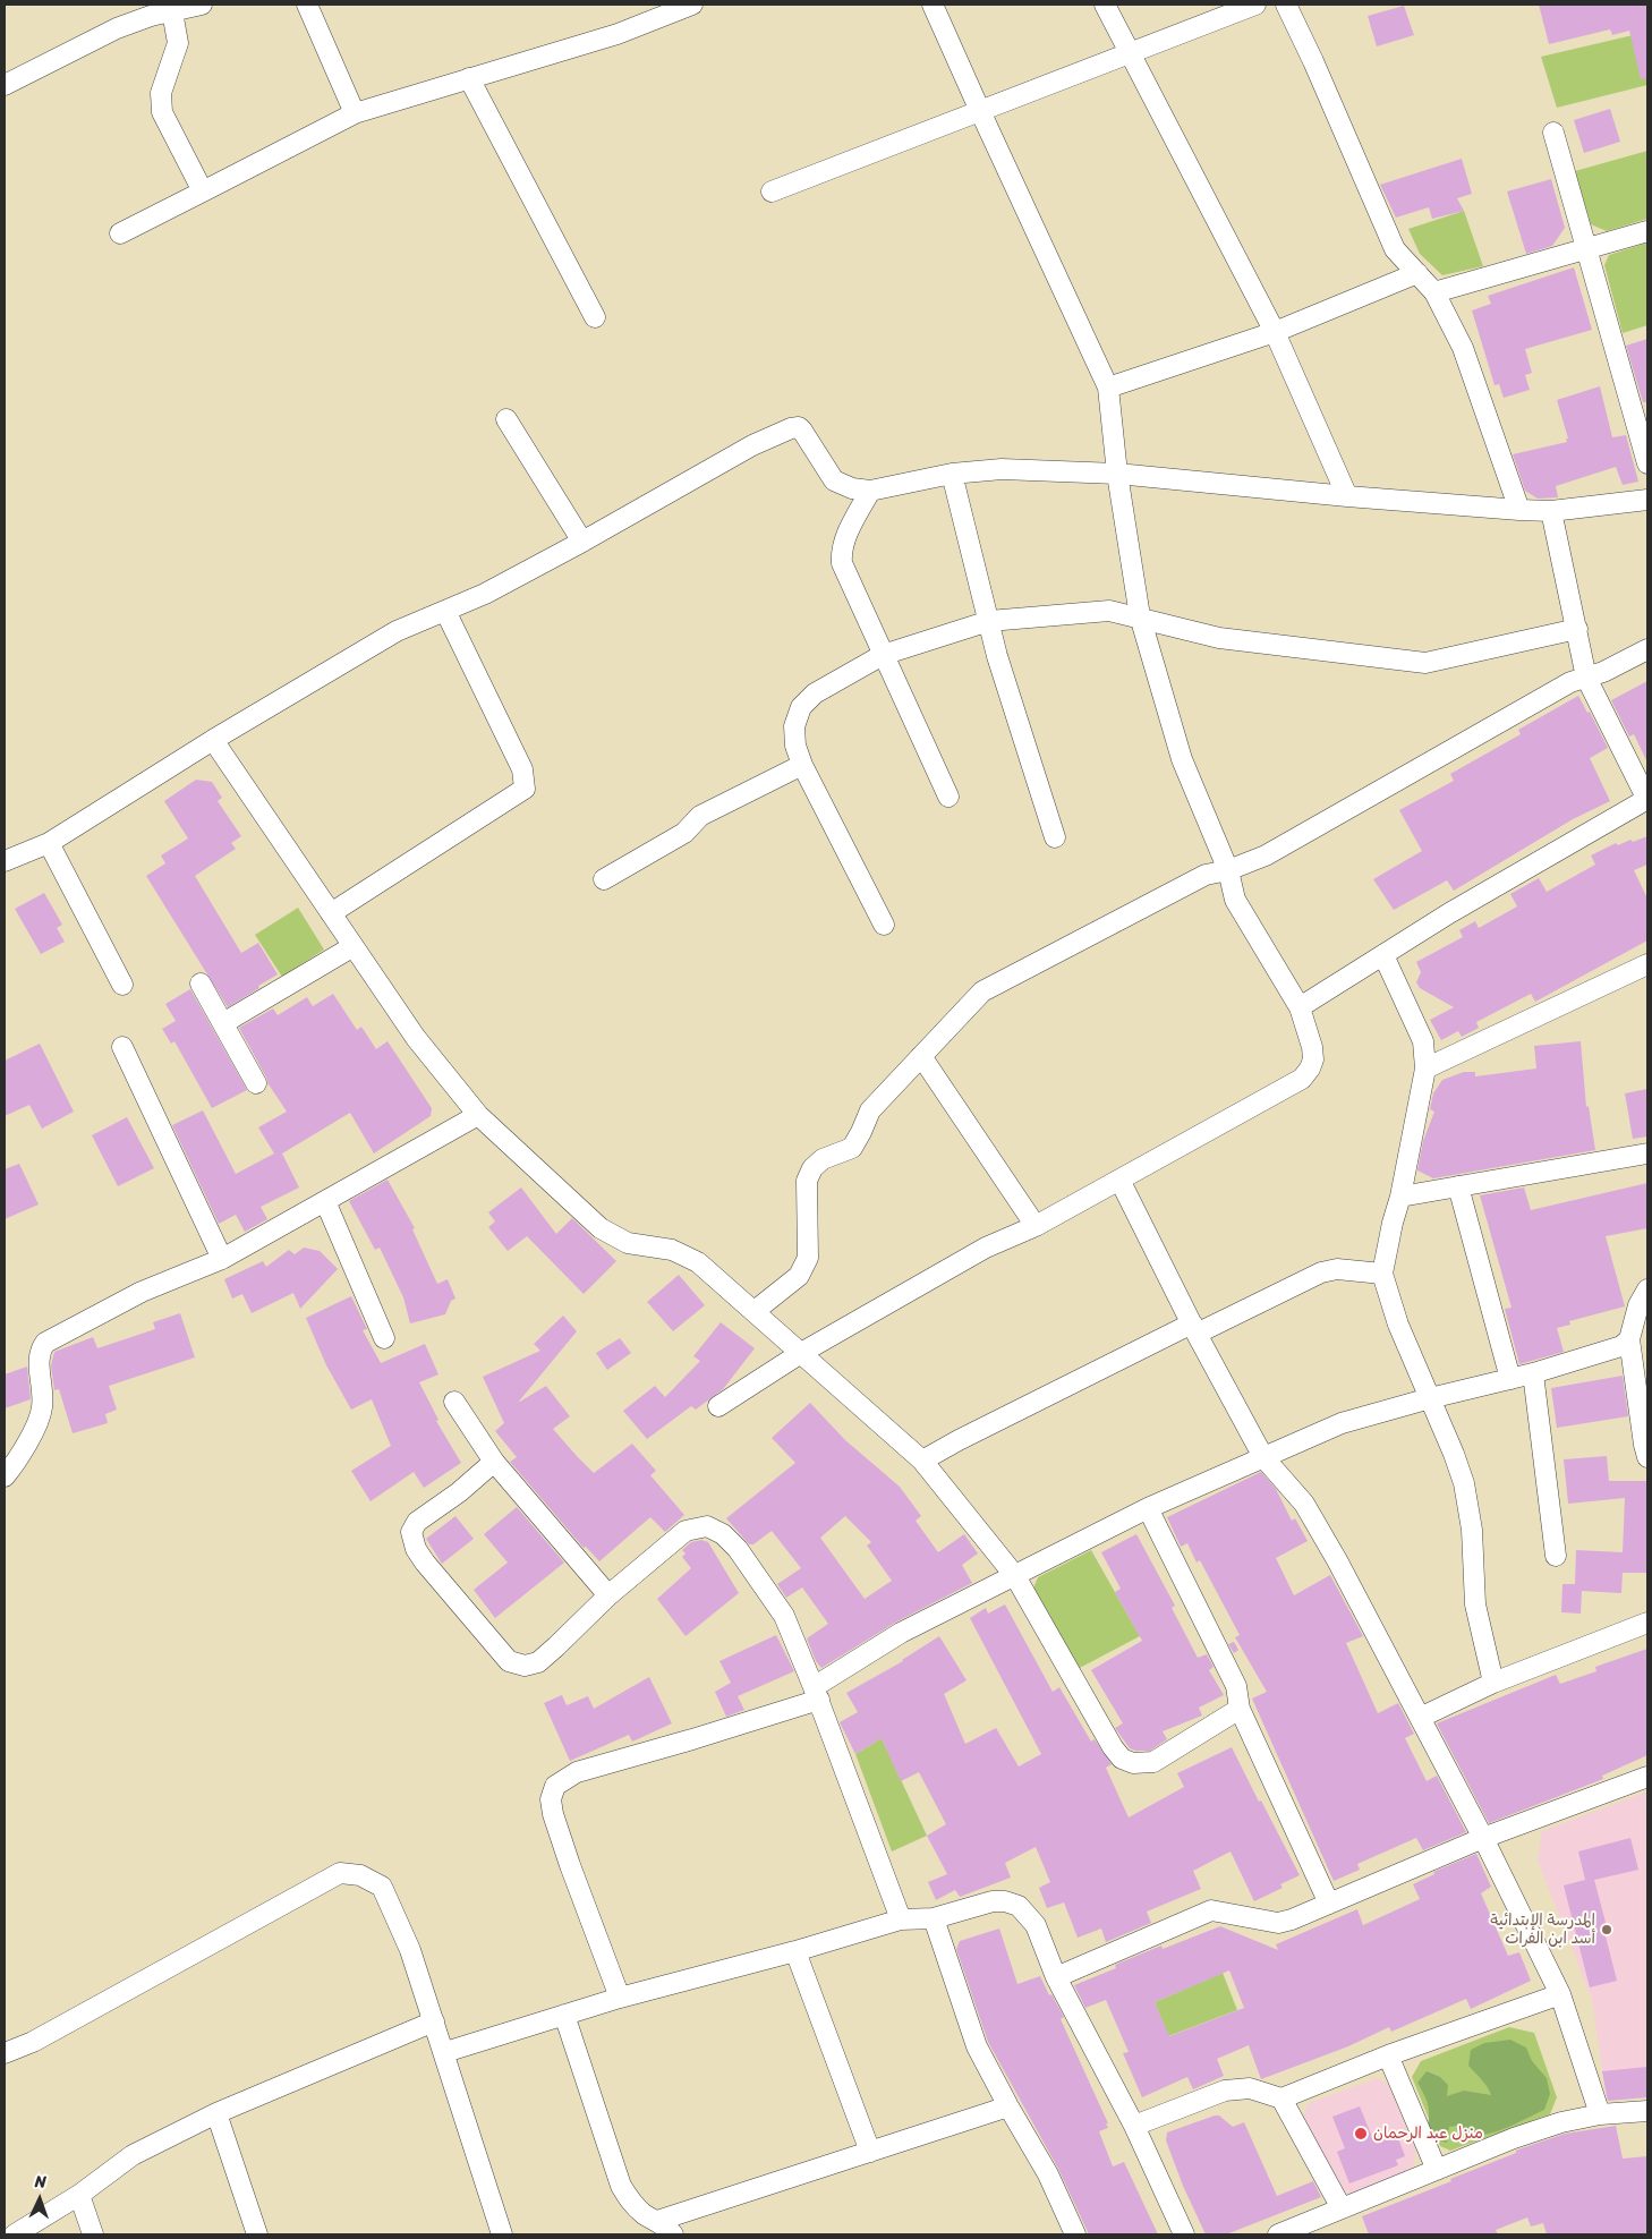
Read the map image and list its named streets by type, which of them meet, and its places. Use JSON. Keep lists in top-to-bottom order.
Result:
{
  "places": ["المدرسة الإبتدائية أسد ابن الفرات", "منزل عبد الرحمان"],
  "north": "top"
}
